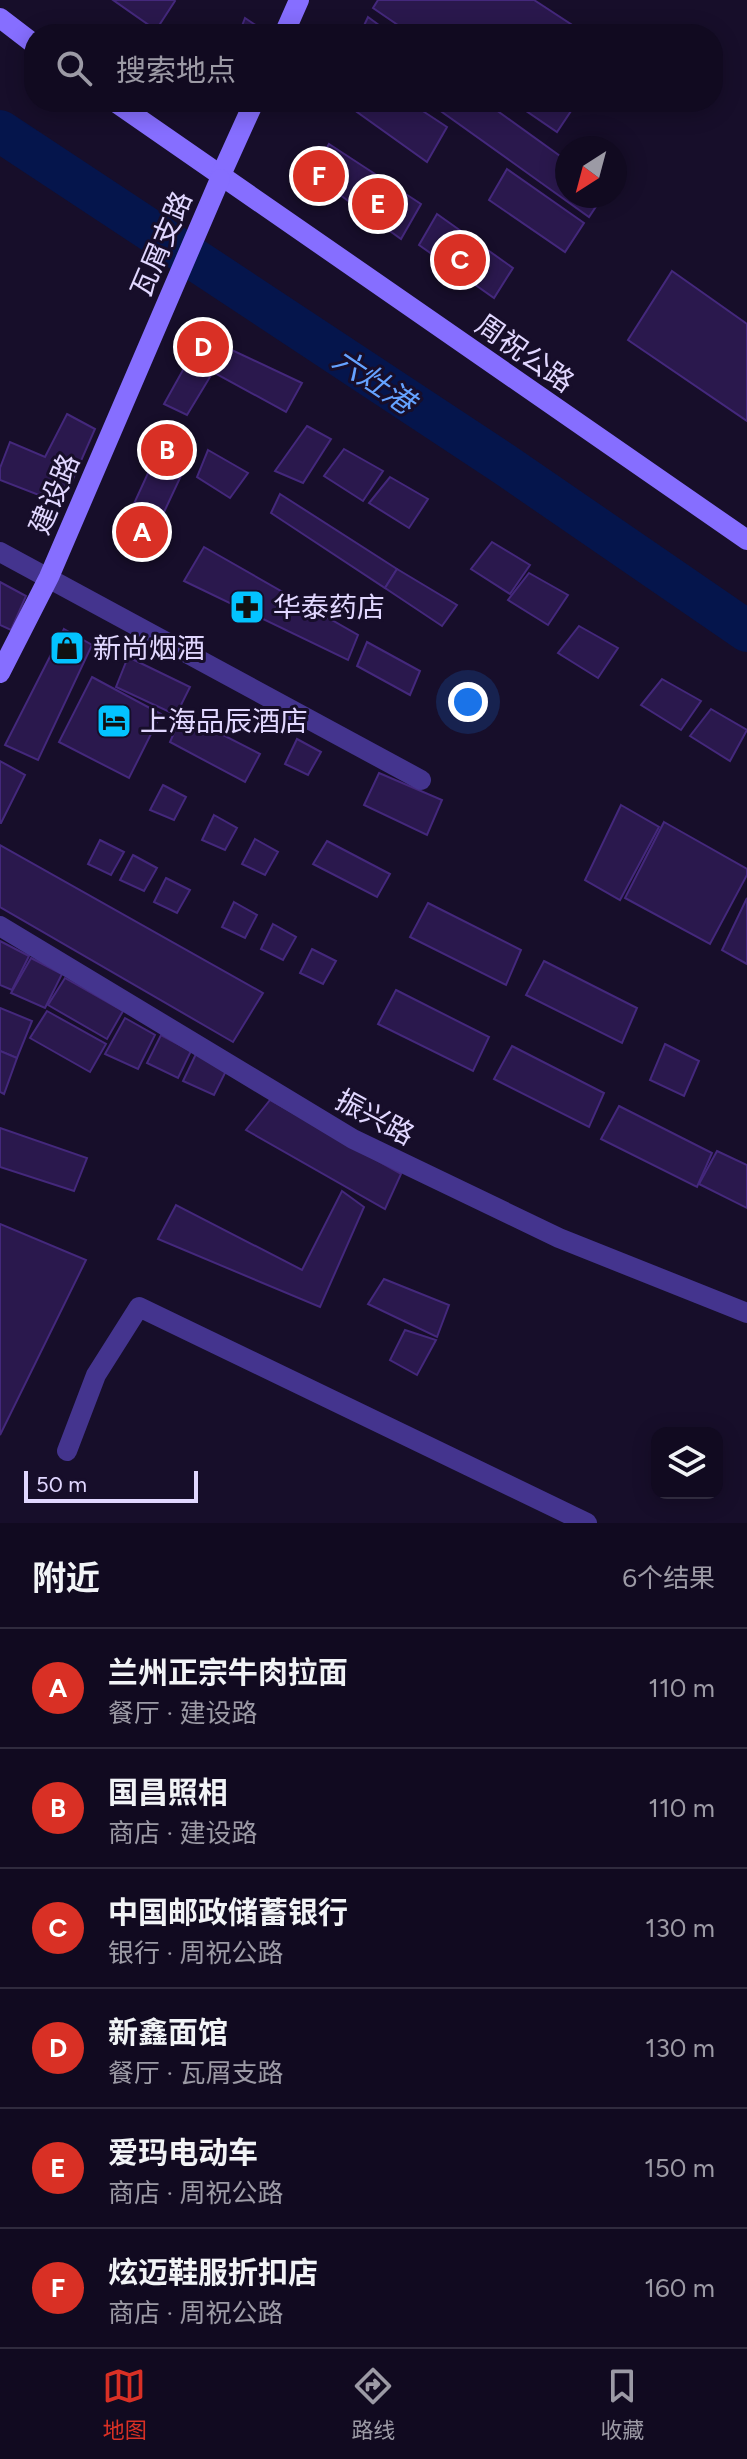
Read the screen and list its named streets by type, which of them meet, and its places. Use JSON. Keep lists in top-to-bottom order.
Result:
{
  "streets": {
    "street": [
      "瓦屑支路",
      "周祝公路",
      "建设路",
      "振兴路"
    ]
  },
  "crossings": [
    ["瓦屑支路", "周祝公路"],
    ["瓦屑支路", "建设路"]
  ],
  "water": ["六灶港"],
  "places": {
    "pharmacy": ["华泰药店"],
    "shop": ["新尚烟酒"],
    "hotel": ["上海品辰酒店"]
  },
  "scale_bar": "50 m",
  "north": "bottom left",
  "page": {
    "search": "搜索地点",
    "pins": [
      "F",
      "E",
      "C",
      "D",
      "B",
      "A"
    ],
    "scale": "50 m",
    "heading": ["附近", "6个结果"],
    "list": [
      {
        "mark": "A",
        "name": "兰州正宗牛肉拉面",
        "note": "餐厅 · 建设路",
        "value": "110 m"
      },
      {
        "mark": "B",
        "name": "国昌照相",
        "note": "商店 · 建设路",
        "value": "110 m"
      },
      {
        "mark": "C",
        "name": "中国邮政储蓄银行",
        "note": "银行 · 周祝公路",
        "value": "130 m"
      },
      {
        "mark": "D",
        "name": "新鑫面馆",
        "note": "餐厅 · 瓦屑支路",
        "value": "130 m"
      },
      {
        "mark": "E",
        "name": "爱玛电动车",
        "note": "商店 · 周祝公路",
        "value": "150 m"
      },
      {
        "mark": "F",
        "name": "炫迈鞋服折扣店",
        "note": "商店 · 周祝公路",
        "value": "160 m"
      }
    ],
    "nav": ["地图", "路线", "收藏"]
  }
}
